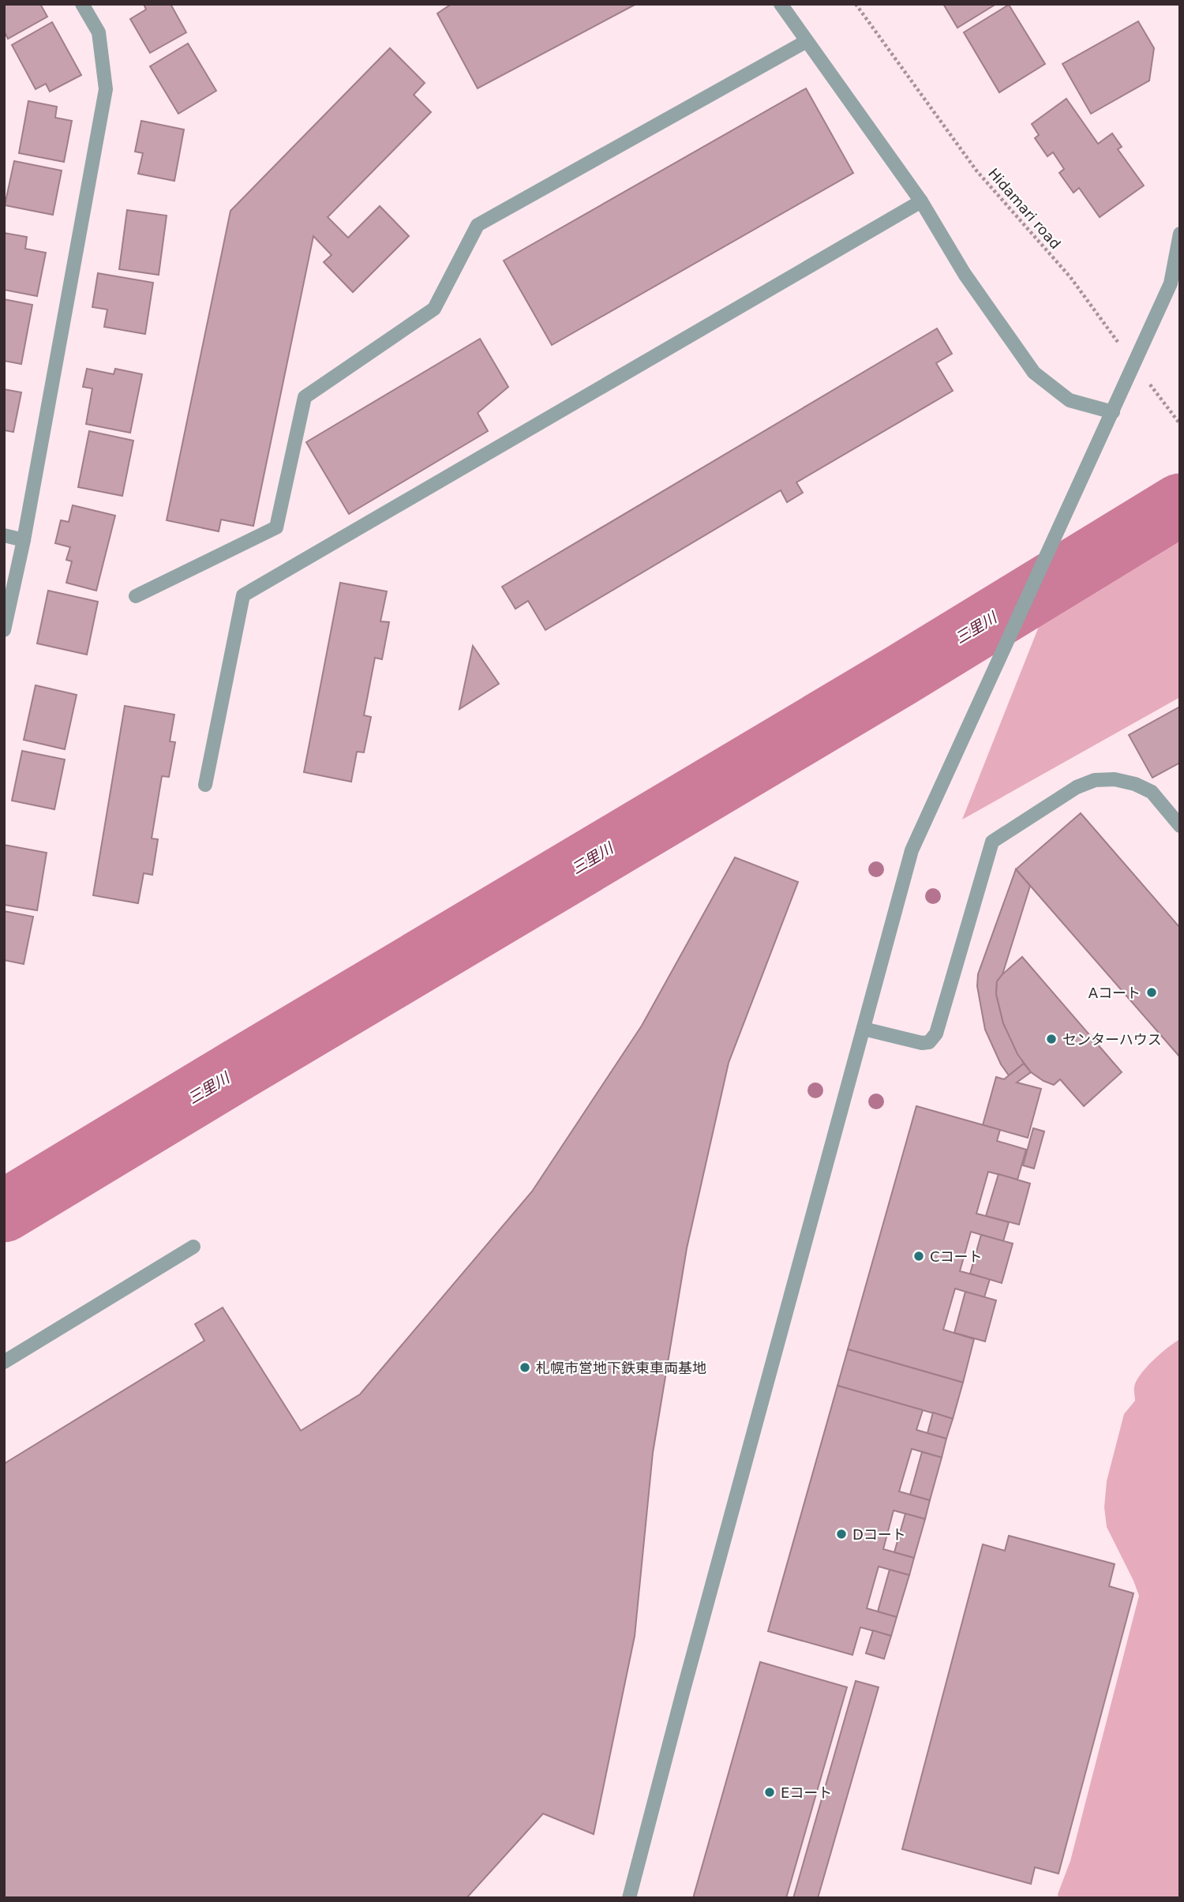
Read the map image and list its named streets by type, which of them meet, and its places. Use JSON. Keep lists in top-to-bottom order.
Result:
{
  "streets": {
    "path": ["Hidamari road"]
  },
  "water": ["三里川"],
  "places": [
    "Aコート",
    "センターハウス",
    "Cコート",
    "札幌市営地下鉄東車両基地",
    "Dコート",
    "Eコート"
  ]
}
